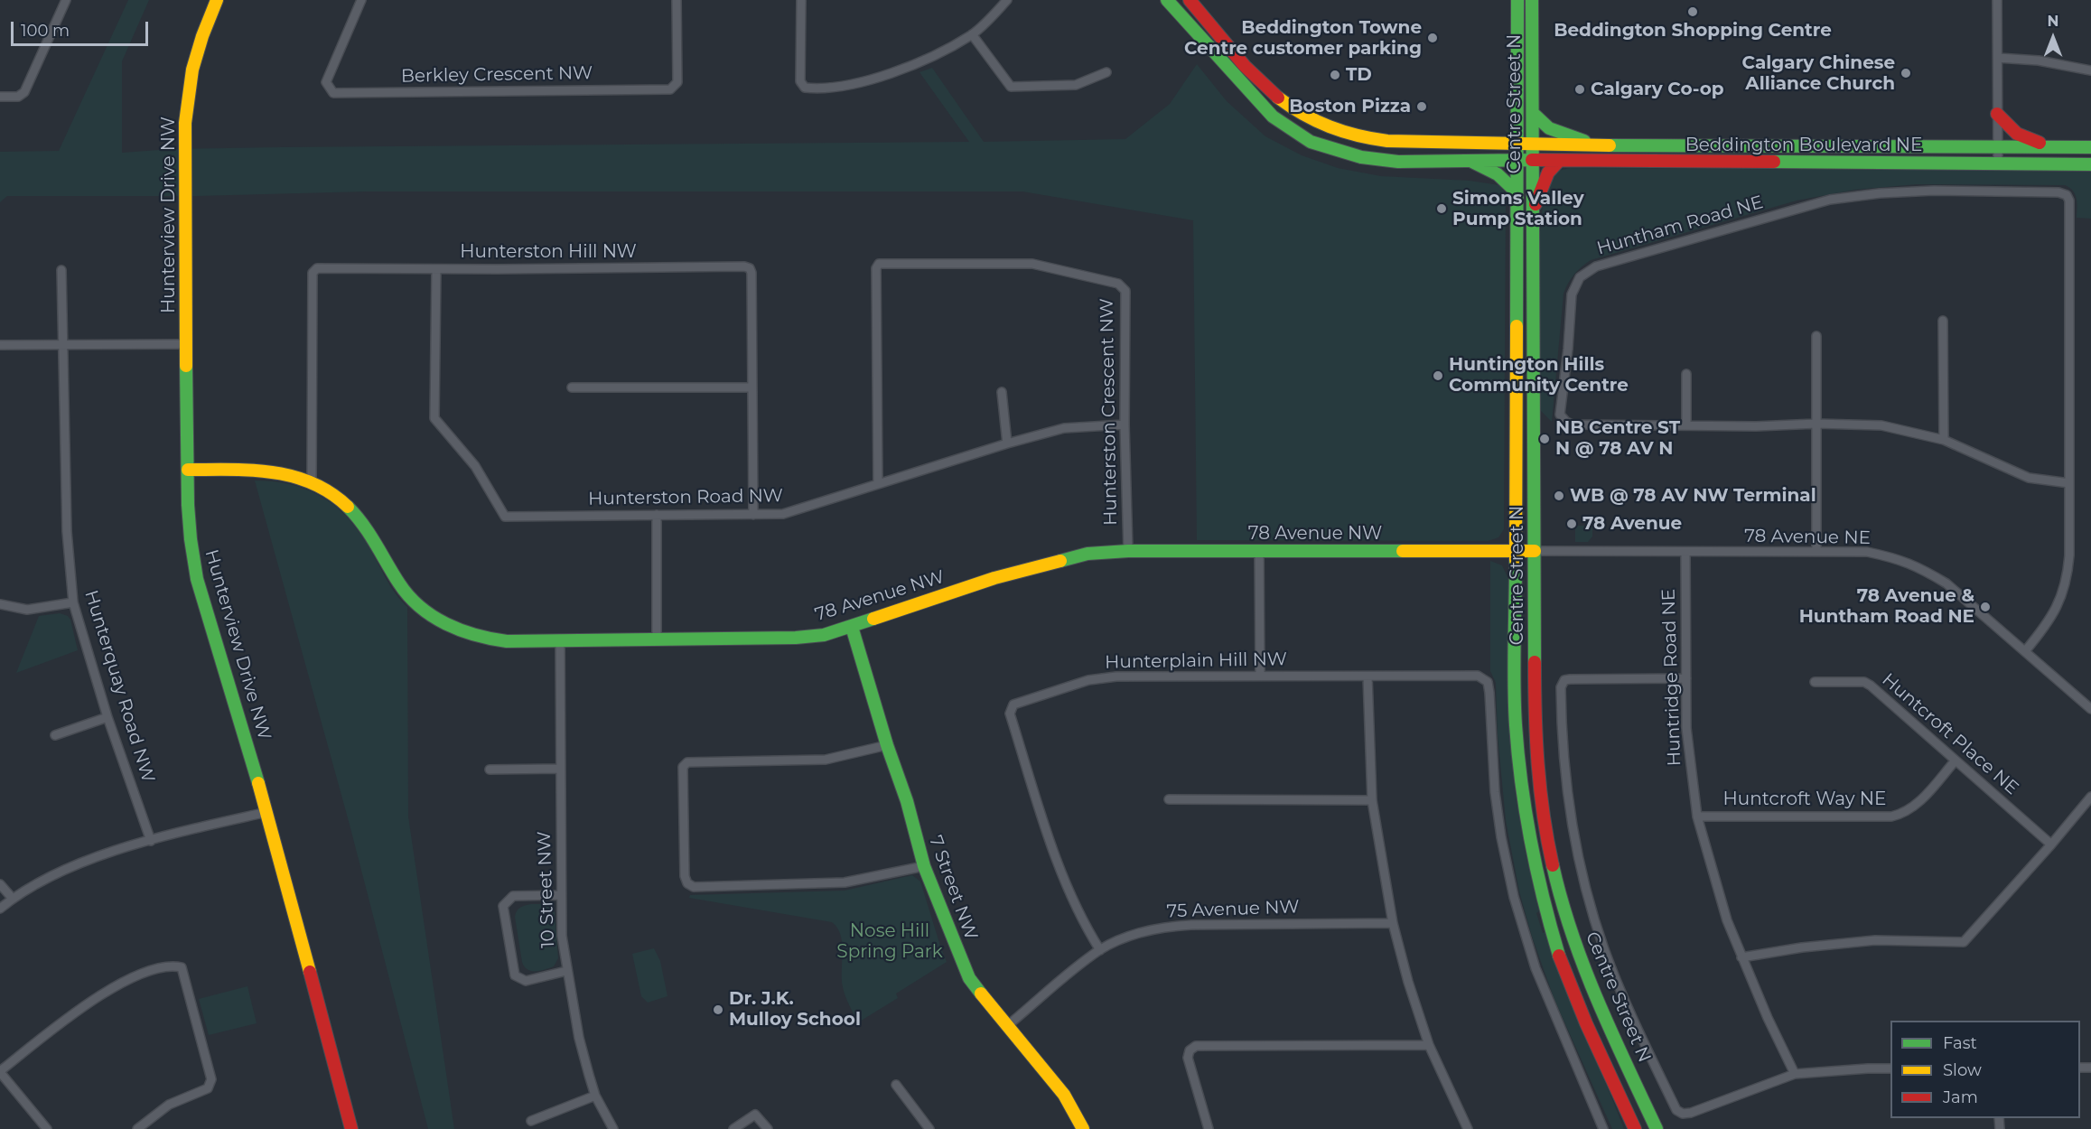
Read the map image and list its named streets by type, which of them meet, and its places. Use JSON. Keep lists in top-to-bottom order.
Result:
{
  "streets": {
    "main road": [
      "Centre Street N",
      "Beddington Boulevard NE",
      "Hunterview Drive NW",
      "78 Avenue NW",
      "7 Street NW"
    ],
    "street": [
      "Berkley Crescent NW",
      "Huntham Road NE",
      "Hunterston Hill NW",
      "Hunterston Crescent NW",
      "Hunterston Road NW",
      "78 Avenue NE",
      "Hunterplain Hill NW",
      "Huntridge Road NE",
      "Hunterquay Road NW",
      "Huntcroft Place NE",
      "Huntcroft Way NE",
      "10 Street NW",
      "75 Avenue NW"
    ]
  },
  "crossings": [
    ["Centre Street N", "Beddington Boulevard NE"],
    ["Centre Street N", "78 Avenue NW"],
    ["Centre Street N", "78 Avenue NE"],
    ["Hunterview Drive NW", "78 Avenue NW"],
    ["Huntham Road NE", "78 Avenue NE"],
    ["Hunterston Hill NW", "Hunterston Road NW"],
    ["Hunterston Hill NW", "78 Avenue NW"],
    ["Hunterston Crescent NW", "Hunterston Road NW"],
    ["Hunterston Crescent NW", "78 Avenue NW"],
    ["78 Avenue NW", "78 Avenue NE"],
    ["78 Avenue NW", "7 Street NW"],
    ["78 Avenue NW", "10 Street NW"],
    ["78 Avenue NE", "Huntridge Road NE"],
    ["Hunterplain Hill NW", "75 Avenue NW"],
    ["Huntridge Road NE", "Huntcroft Way NE"],
    ["Huntcroft Place NE", "Huntcroft Way NE"],
    ["7 Street NW", "75 Avenue NW"]
  ],
  "parks": ["Nose Hill Spring Park"],
  "places": [
    "Beddington Shopping Centre",
    "Beddington Towne Centre customer parking",
    "Calgary Chinese Alliance Church",
    "TD",
    "Calgary Co-op",
    "Boston Pizza",
    "Simons Valley Pump Station",
    "Huntington Hills Community Centre",
    "NB Centre ST N @ 78 AV N",
    "WB @ 78 AV NW Terminal",
    "78 Avenue",
    "78 Avenue & Huntham Road NE",
    "Dr. J.K. Mulloy School"
  ],
  "legend": ["Fast", "Slow", "Jam"],
  "scale_bar": "100 m",
  "north": "top"
}
